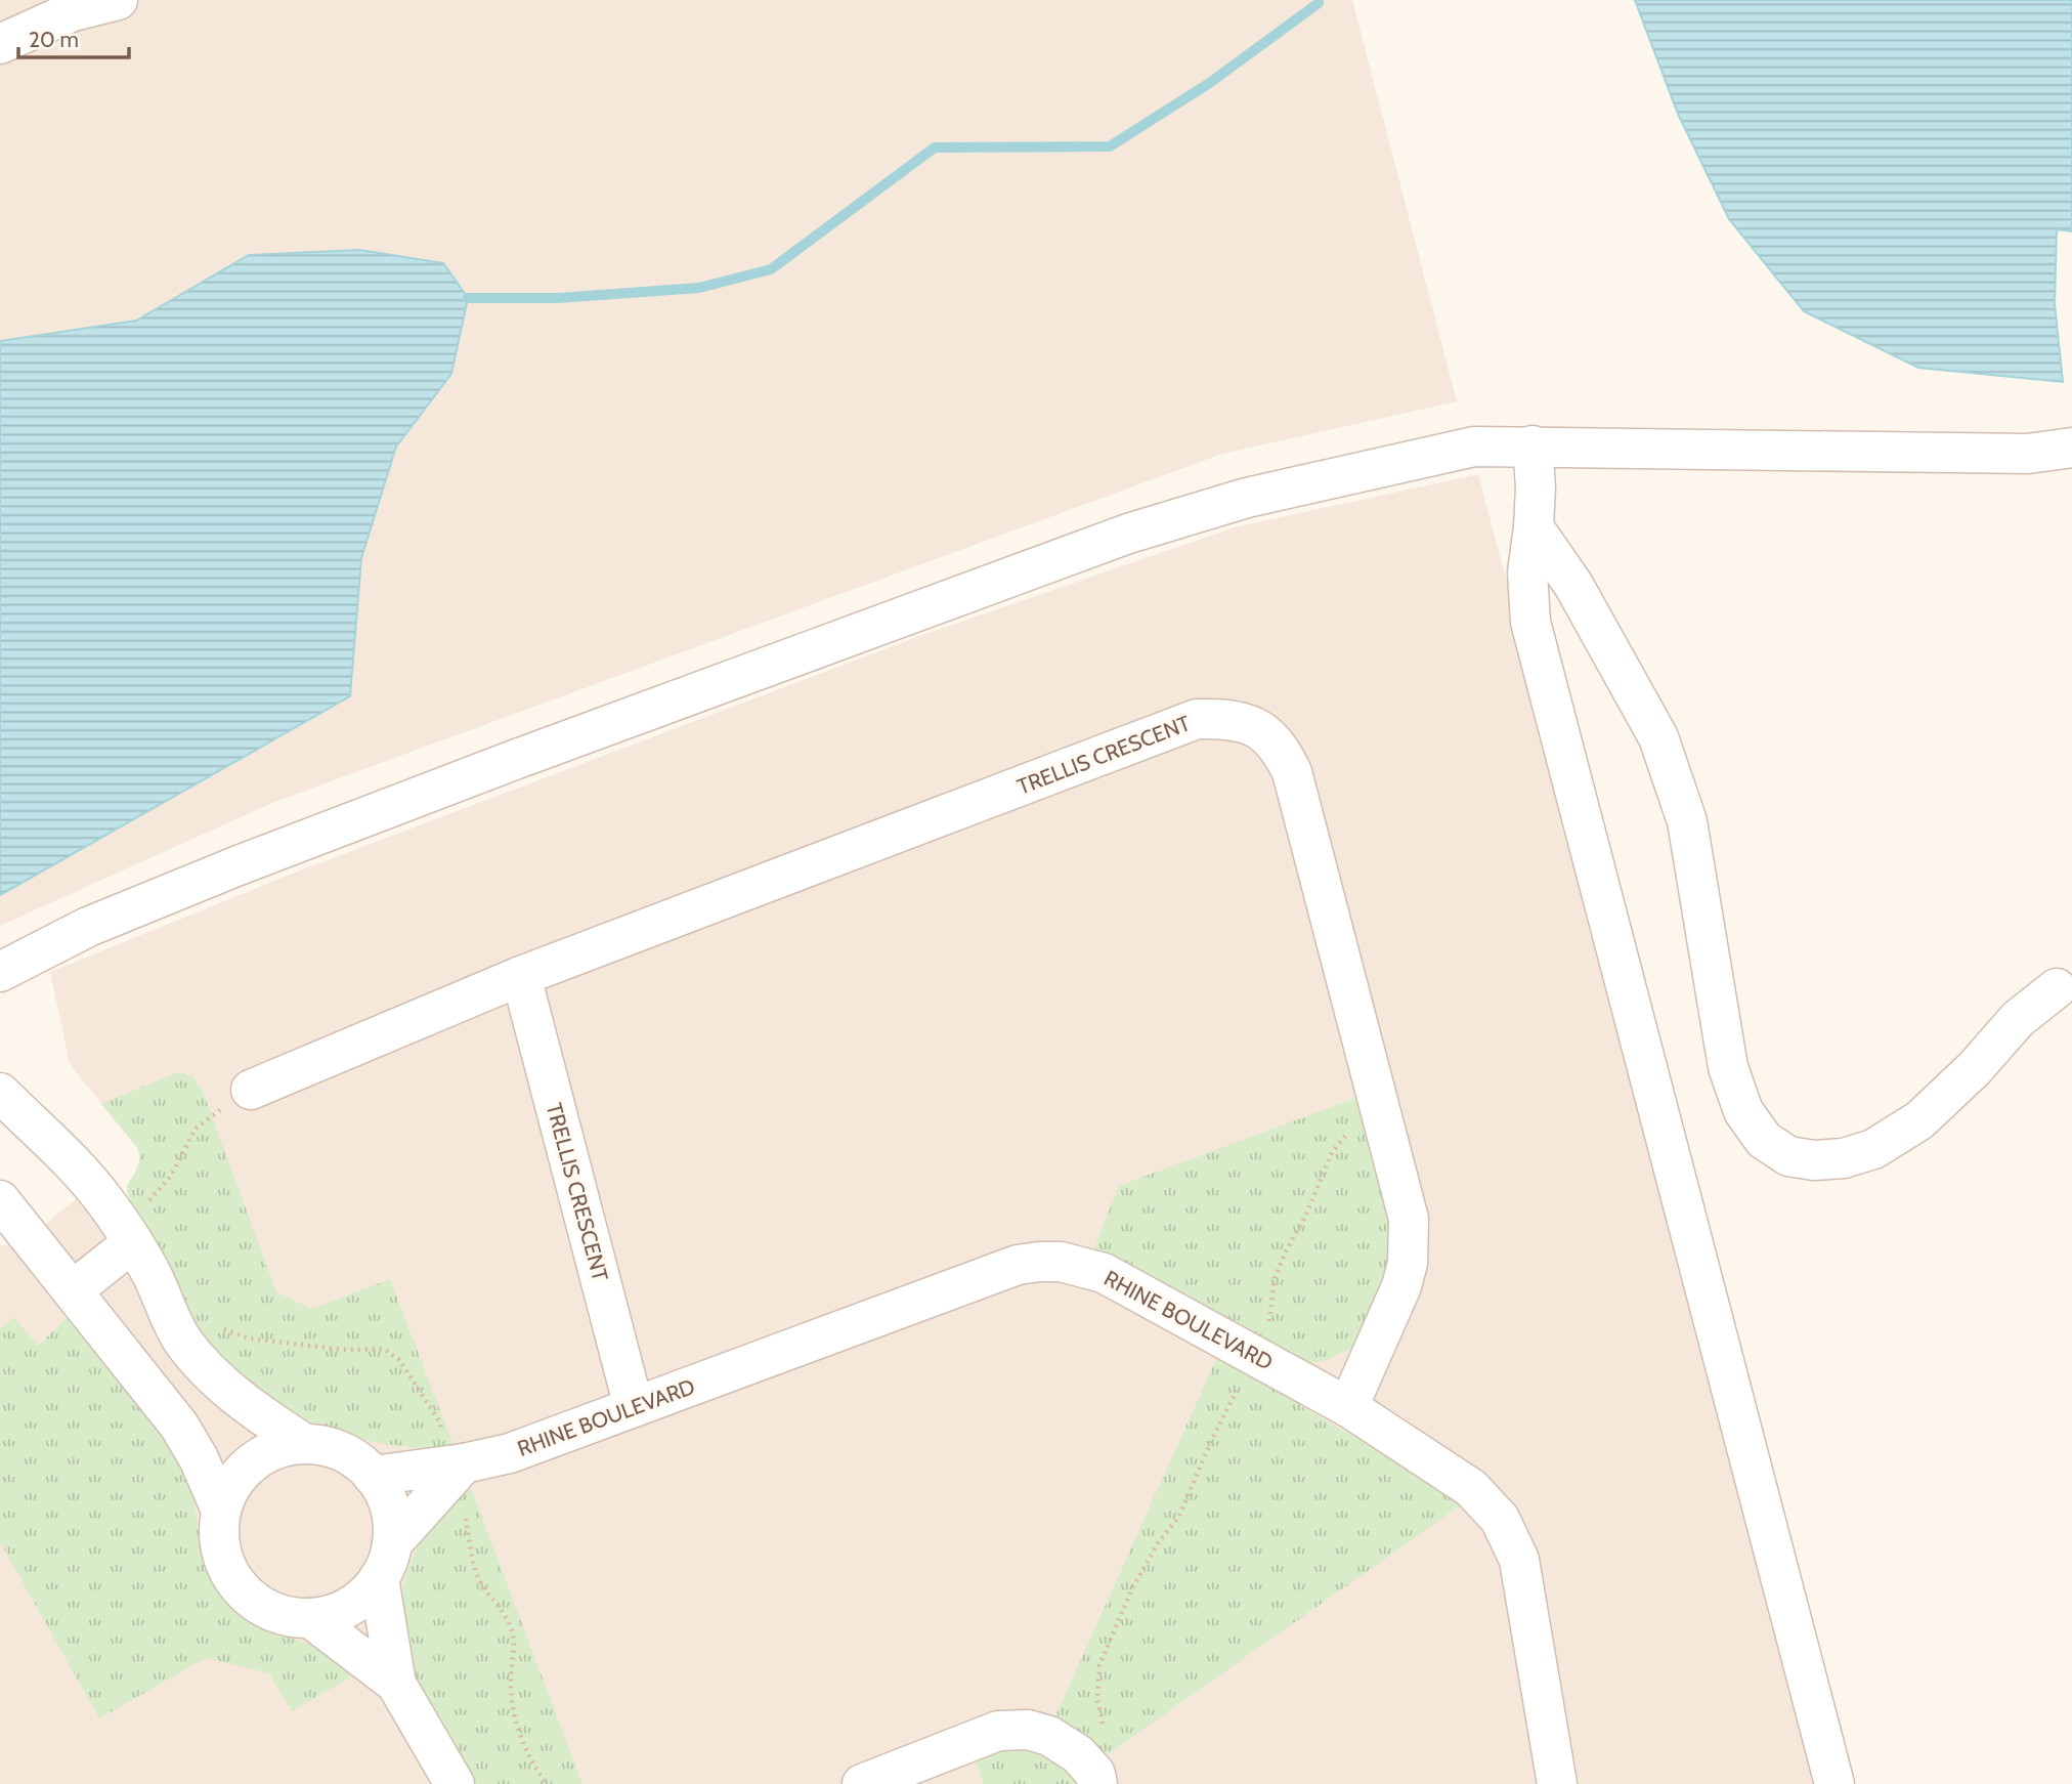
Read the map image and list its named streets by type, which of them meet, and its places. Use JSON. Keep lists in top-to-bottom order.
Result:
{
  "streets": {
    "street": ["TRELLIS CRESCENT", "RHINE BOULEVARD"]
  },
  "crossings": [
    ["TRELLIS CRESCENT", "RHINE BOULEVARD"]
  ],
  "scale_bar": "20 m"
}
